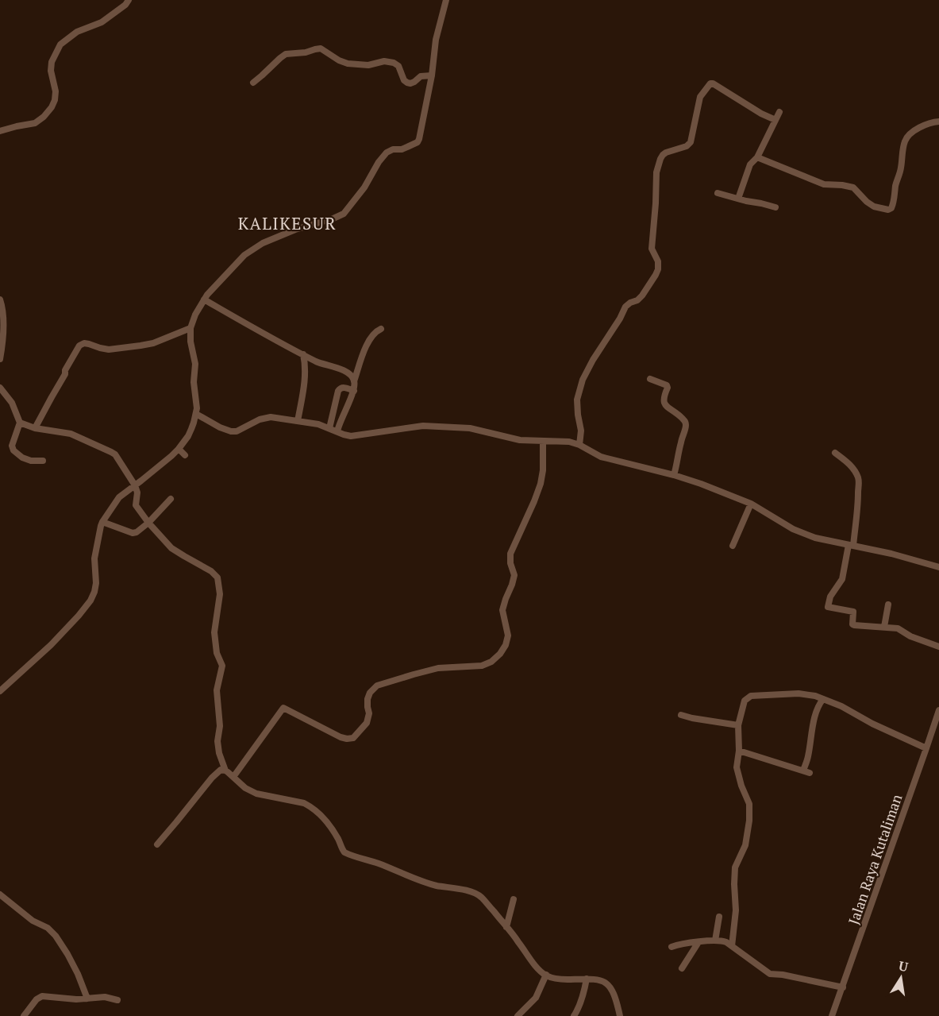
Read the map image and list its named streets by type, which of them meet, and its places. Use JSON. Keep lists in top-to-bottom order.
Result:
{
  "streets": {
    "street": ["Jalan Raya Kutaliman"]
  },
  "districts": ["KALIKESUR"],
  "north": "top"
}
